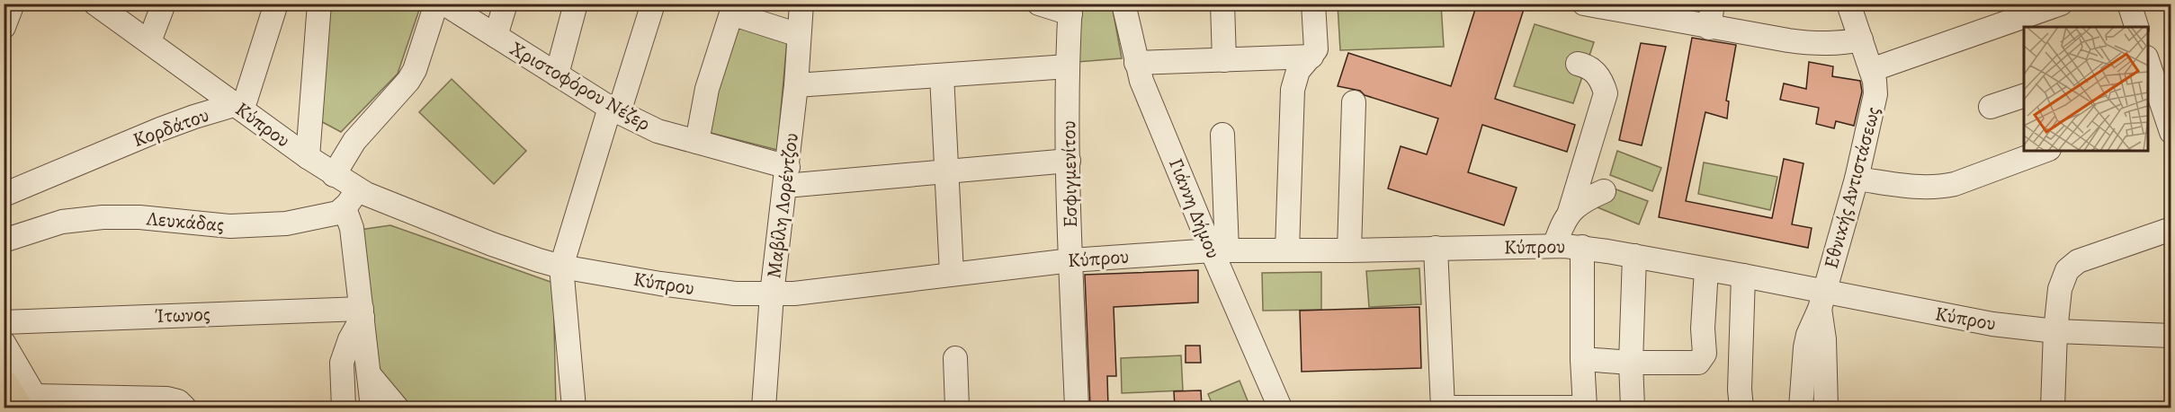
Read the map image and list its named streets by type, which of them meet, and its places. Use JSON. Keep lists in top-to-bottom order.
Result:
{
  "streets": {
    "street": [
      "Χριστοφόρου Νέζερ",
      "Κύπρου",
      "Κορδάτου",
      "Εσφιγμενίτου",
      "Εθνικής Αντιστάσεως",
      "Μαβίλη Λορέντζου",
      "Γιάννη Δήμου",
      "Λευκάδας",
      "Ίτωνος"
    ]
  },
  "crossings": [
    ["Χριστοφόρου Νέζερ", "Μαβίλη Λορέντζου"],
    ["Κύπρου", "Κορδάτου"],
    ["Κύπρου", "Εσφιγμενίτου"],
    ["Κύπρου", "Εθνικής Αντιστάσεως"],
    ["Κύπρου", "Μαβίλη Λορέντζου"],
    ["Κύπρου", "Γιάννη Δήμου"]
  ]
}
